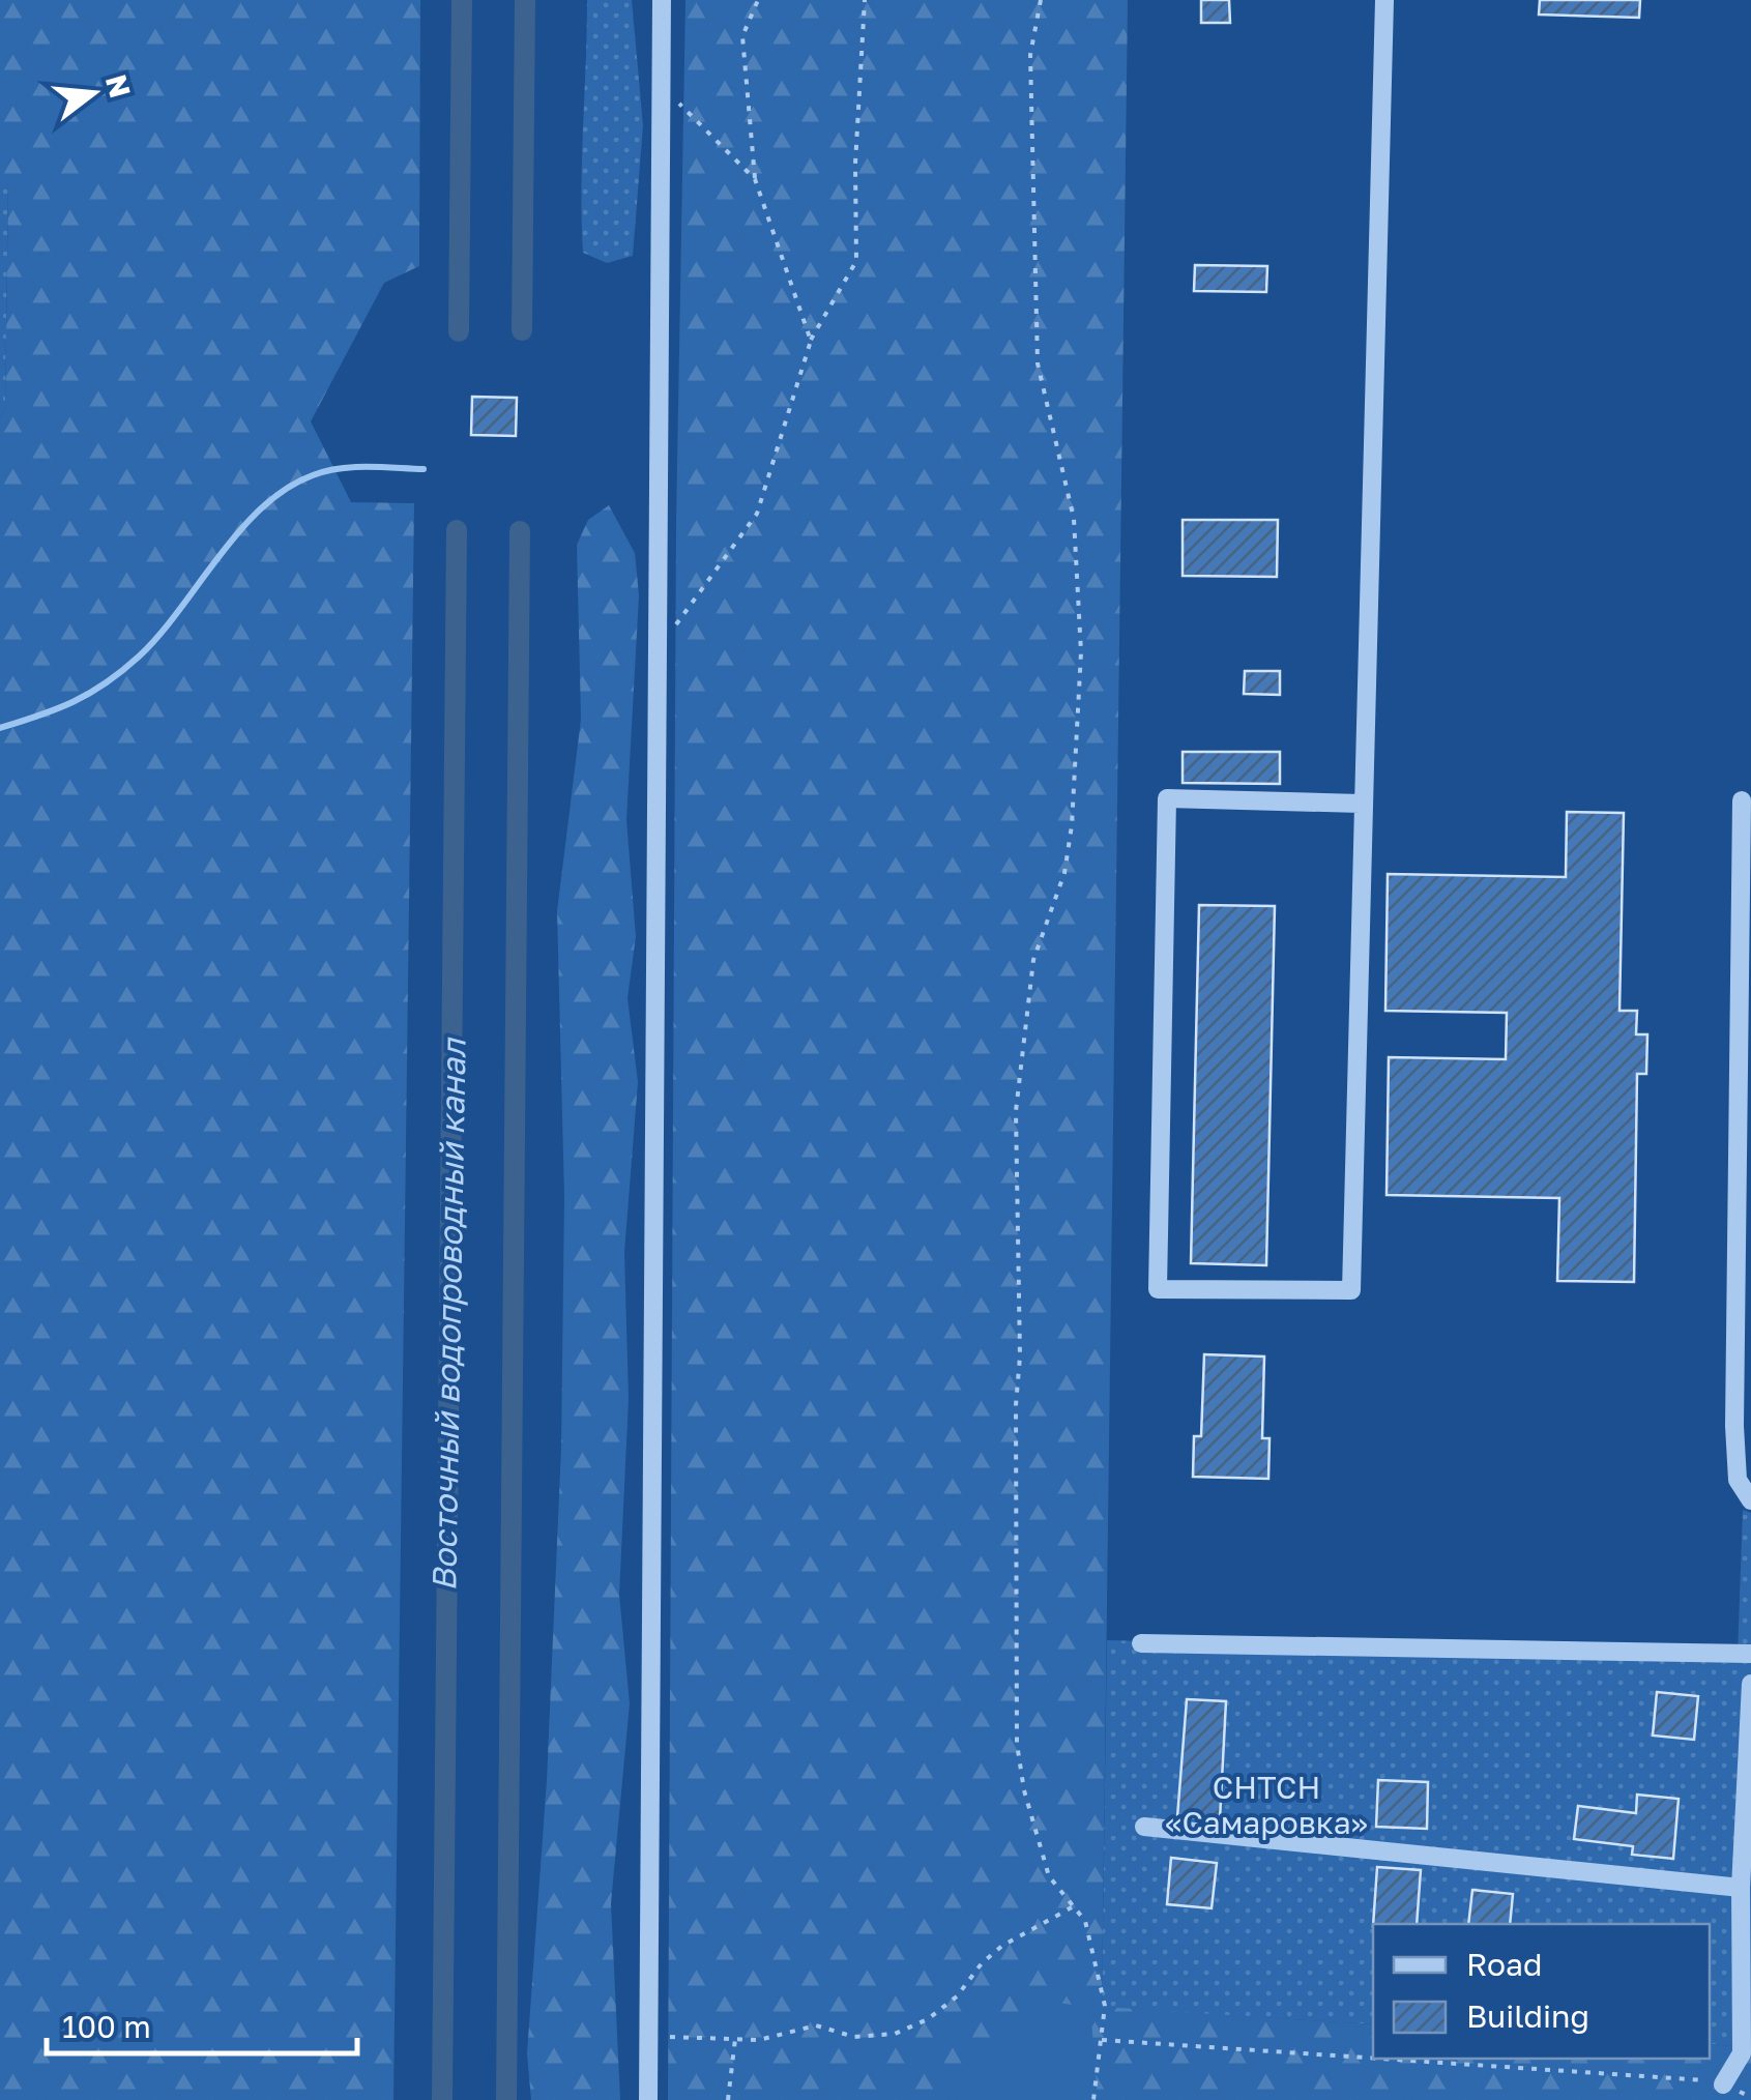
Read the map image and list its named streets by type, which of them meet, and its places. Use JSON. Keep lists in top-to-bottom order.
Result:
{
  "water": ["Восточный водопроводный канал"],
  "parks": ["СНТСН «Самаровка»"],
  "legend": ["Road", "Building"],
  "scale_bar": "100 m",
  "north": "right"
}
